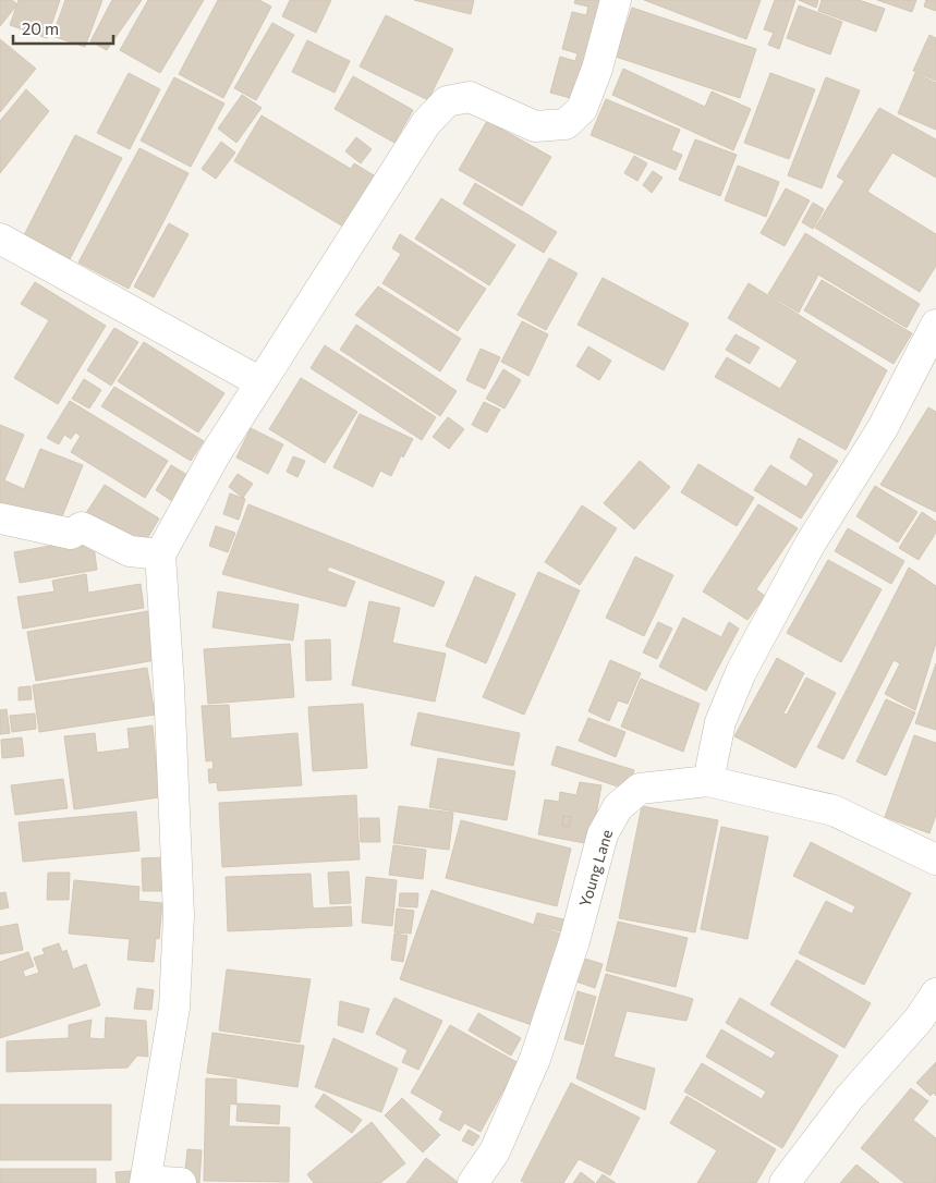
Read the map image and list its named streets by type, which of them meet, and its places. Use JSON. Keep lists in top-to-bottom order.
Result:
{
  "streets": {
    "street": ["Young Lane"]
  },
  "scale_bar": "20 m"
}
